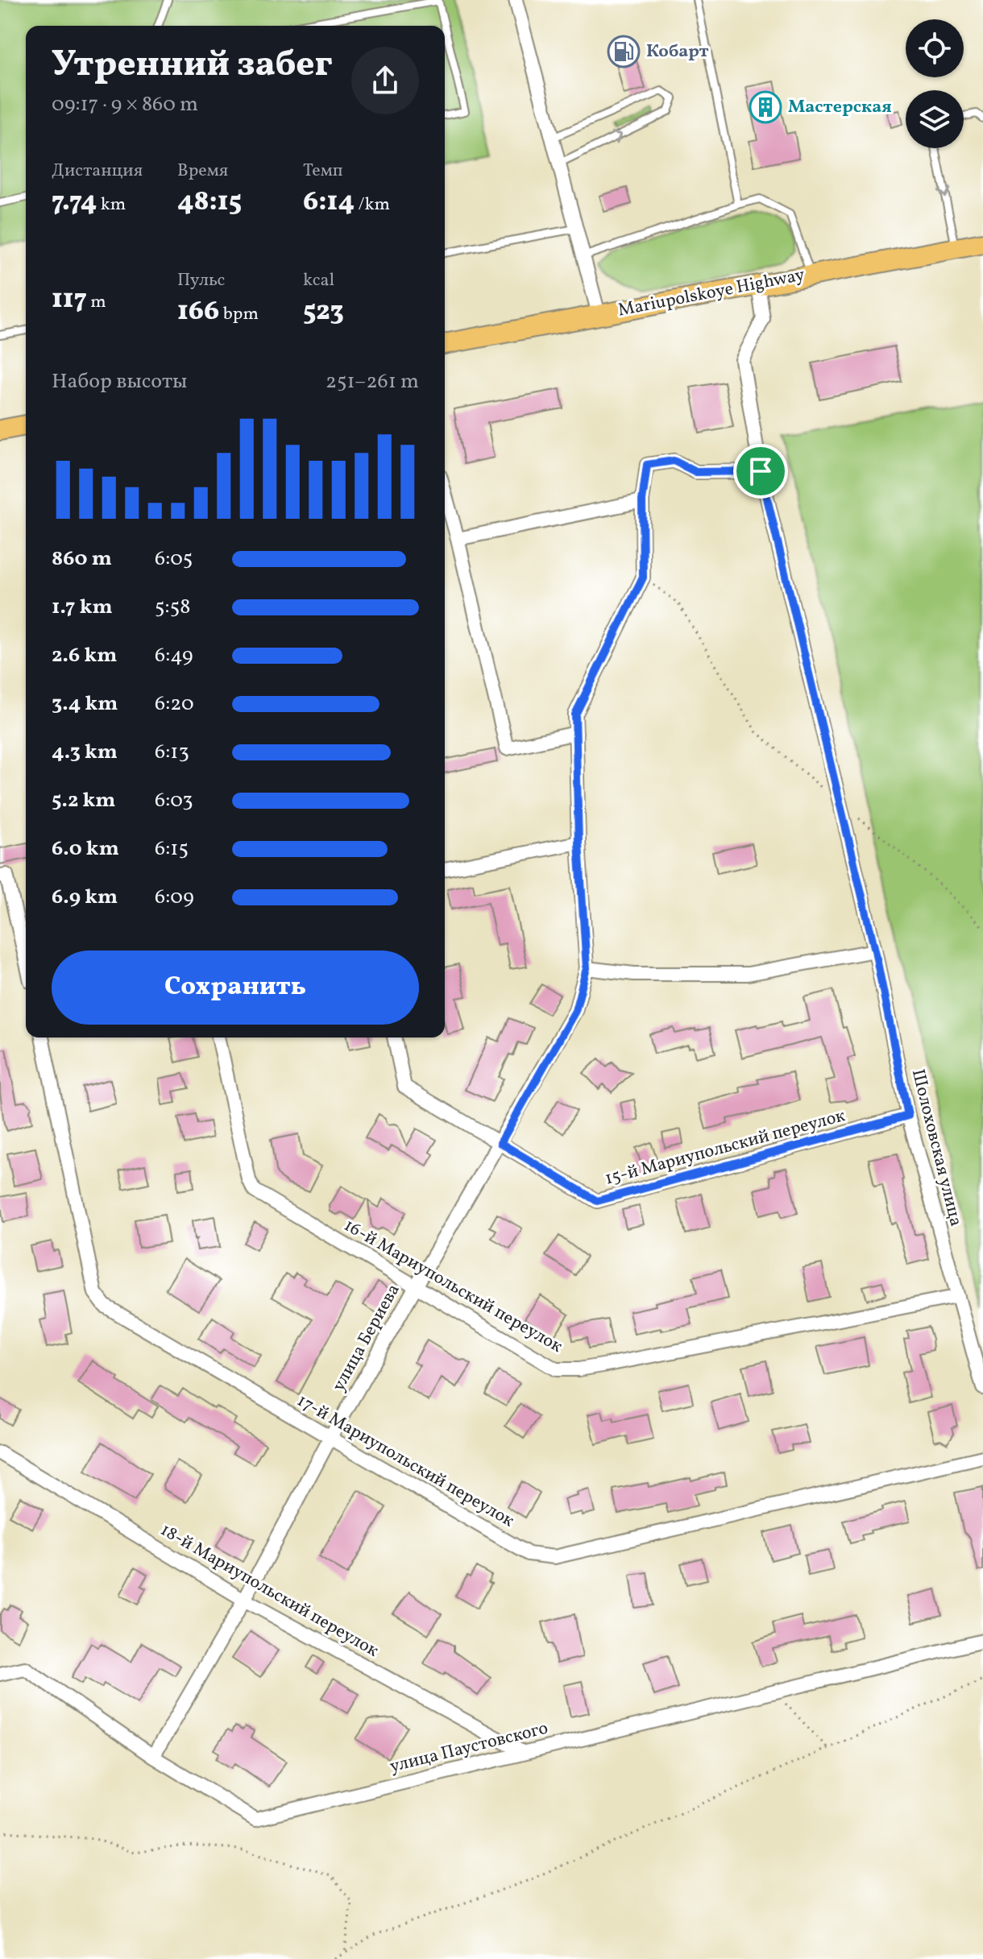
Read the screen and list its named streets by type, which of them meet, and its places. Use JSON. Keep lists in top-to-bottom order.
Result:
{
  "streets": {
    "main road": ["Mariupolskoye Highway"],
    "street": [
      "15-й Мариупольский переулок",
      "Шолоховская улица",
      "16-й Мариупольский переулок",
      "улица Бериева",
      "17-й Мариупольский переулок",
      "18-й Мариупольский переулок",
      "улица Паустовского"
    ]
  },
  "crossings": [
    ["Mariupolskoye Highway", "Шолоховская улица"],
    ["15-й Мариупольский переулок", "Шолоховская улица"],
    ["15-й Мариупольский переулок", "улица Бериева"],
    ["Шолоховская улица", "16-й Мариупольский переулок"],
    ["16-й Мариупольский переулок", "улица Бериева"],
    ["улица Бериева", "17-й Мариупольский переулок"],
    ["улица Бериева", "18-й Мариупольский переулок"],
    ["улица Бериева", "улица Паустовского"],
    ["18-й Мариупольский переулок", "улица Паустовского"]
  ],
  "places": {
    "fuel station": ["Кобарт"],
    "building": ["Мастерская"]
  },
  "page": {
    "heading": ["Утренний забег", "09:17 · 9 × 860 m"],
    "stats": [
      ["Дистанция", "7.74 km"],
      ["Время", "48:15"],
      ["Темп", "6:14 /km"],
      ["117 m"],
      ["Пульс", "166 bpm"],
      ["kcal", "523"]
    ],
    "chart": ["Набор высоты", "251–261 m"],
    "list": [
      {
        "name": "860 m",
        "note": "6:05"
      },
      {
        "name": "1.7 km",
        "note": "5:58"
      },
      {
        "name": "2.6 km",
        "note": "6:49"
      },
      {
        "name": "3.4 km",
        "note": "6:20"
      },
      {
        "name": "4.3 km",
        "note": "6:13"
      },
      {
        "name": "5.2 km",
        "note": "6:03"
      },
      {
        "name": "6.0 km",
        "note": "6:15"
      },
      {
        "name": "6.9 km",
        "note": "6:09"
      }
    ],
    "buttons": "Сохранить"
  }
}
